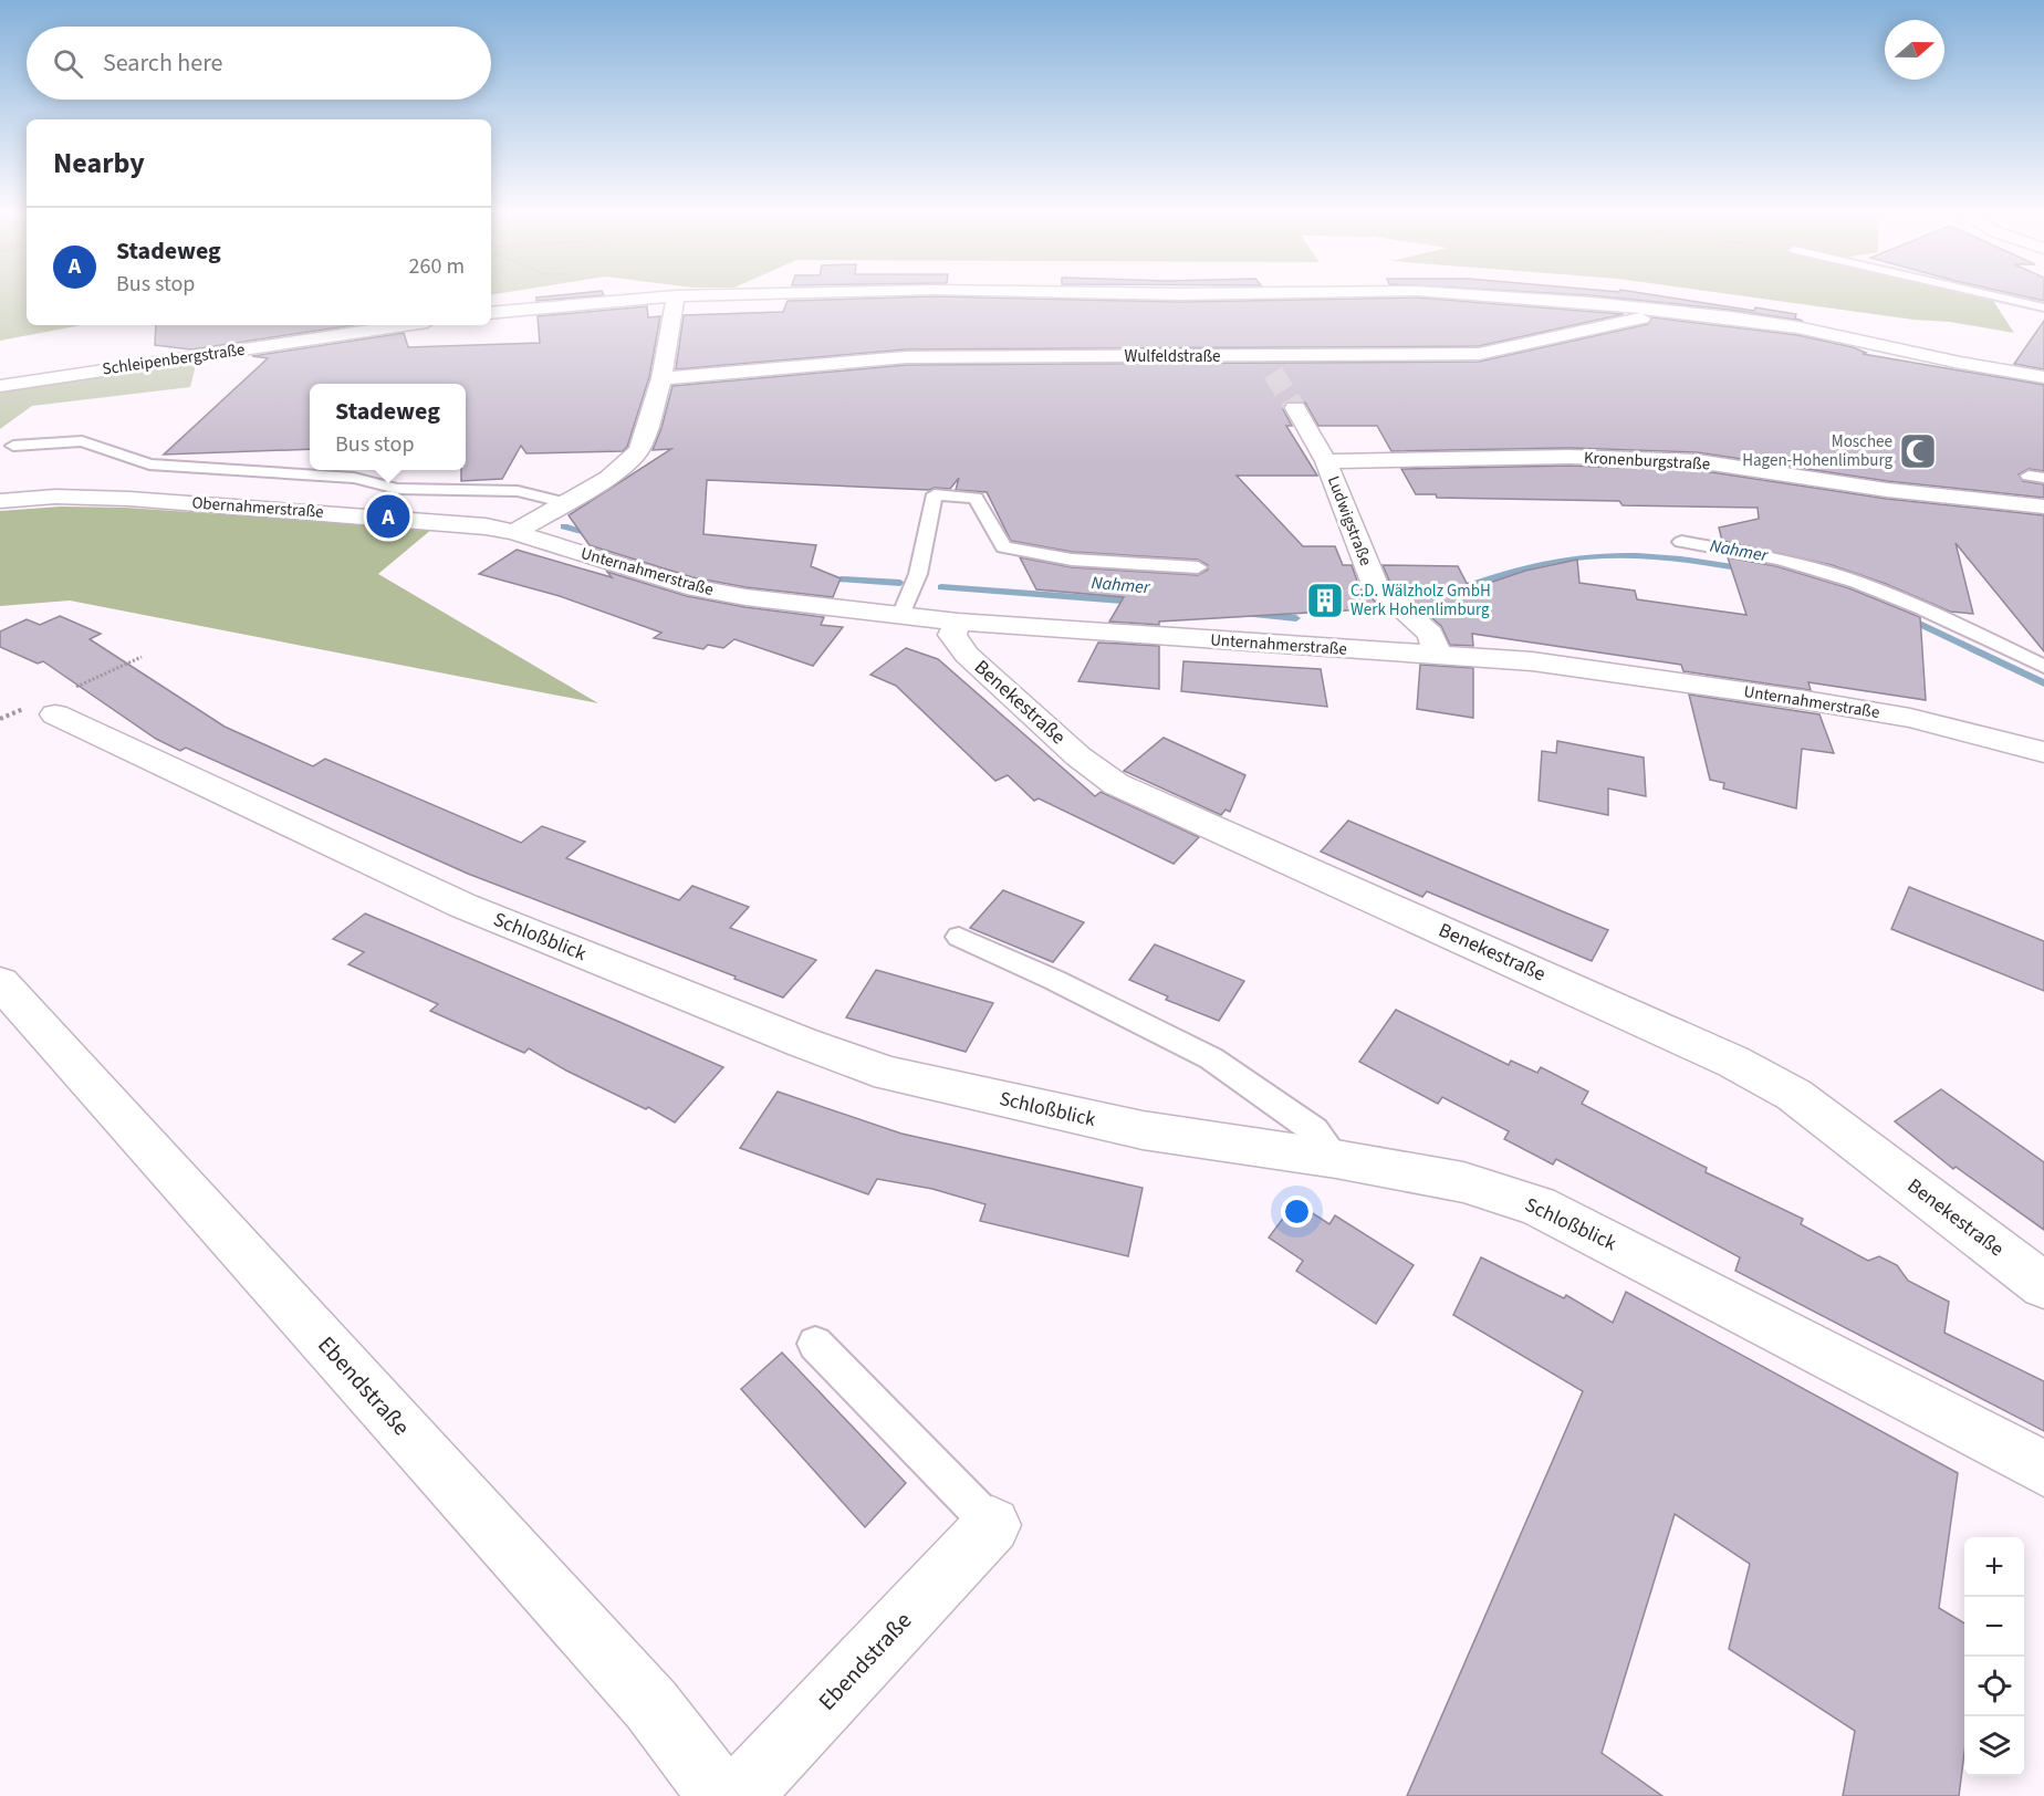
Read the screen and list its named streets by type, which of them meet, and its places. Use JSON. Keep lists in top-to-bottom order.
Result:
{
  "streets": {
    "street": [
      "Wulfeldstraße",
      "Schleipenbergstraße",
      "Kronenburgstraße",
      "Obernahmerstraße",
      "Ludwigstraße",
      "Unternahmerstraße",
      "Benekestraße",
      "Schloßblick",
      "Ebendstraße"
    ]
  },
  "crossings": [
    ["Kronenburgstraße", "Ludwigstraße"],
    ["Obernahmerstraße", "Unternahmerstraße"],
    ["Ludwigstraße", "Unternahmerstraße"],
    ["Unternahmerstraße", "Benekestraße"]
  ],
  "water": ["Nahmer"],
  "places": {
    "mosque": ["Moschee Hagen-Hohenlimburg"],
    "building": ["C.D. Wälzholz GmbH Werk Hohenlimburg"]
  },
  "north": "right",
  "page": {
    "search": "Search here",
    "heading": "Nearby",
    "list": [
      {
        "mark": "A",
        "name": "Stadeweg",
        "note": "Bus stop",
        "value": "260 m"
      }
    ],
    "popup": ["Stadeweg", "Bus stop"],
    "pins": "A",
    "map_buttons": ["+", "−"]
  }
}
